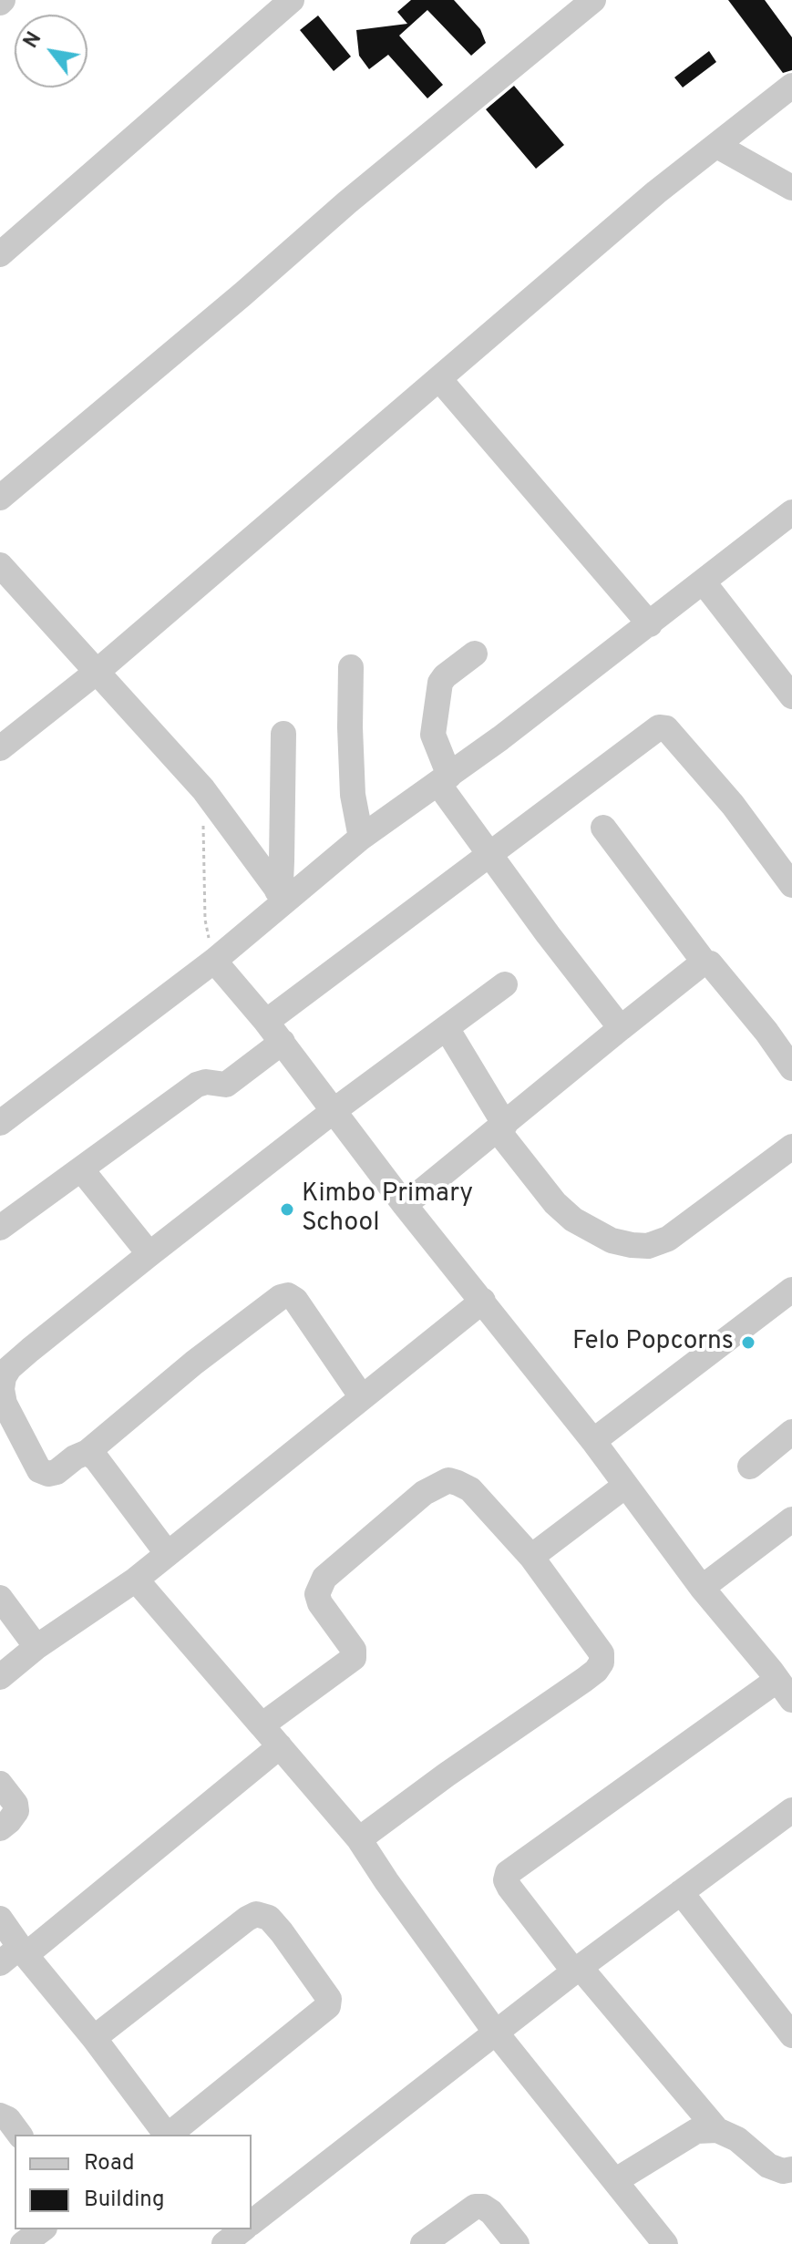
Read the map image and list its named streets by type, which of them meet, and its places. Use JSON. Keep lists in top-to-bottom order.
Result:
{
  "places": ["Kimbo Primary School", "Felo Popcorns"],
  "legend": ["Road", "Building"],
  "north": "top left"
}
